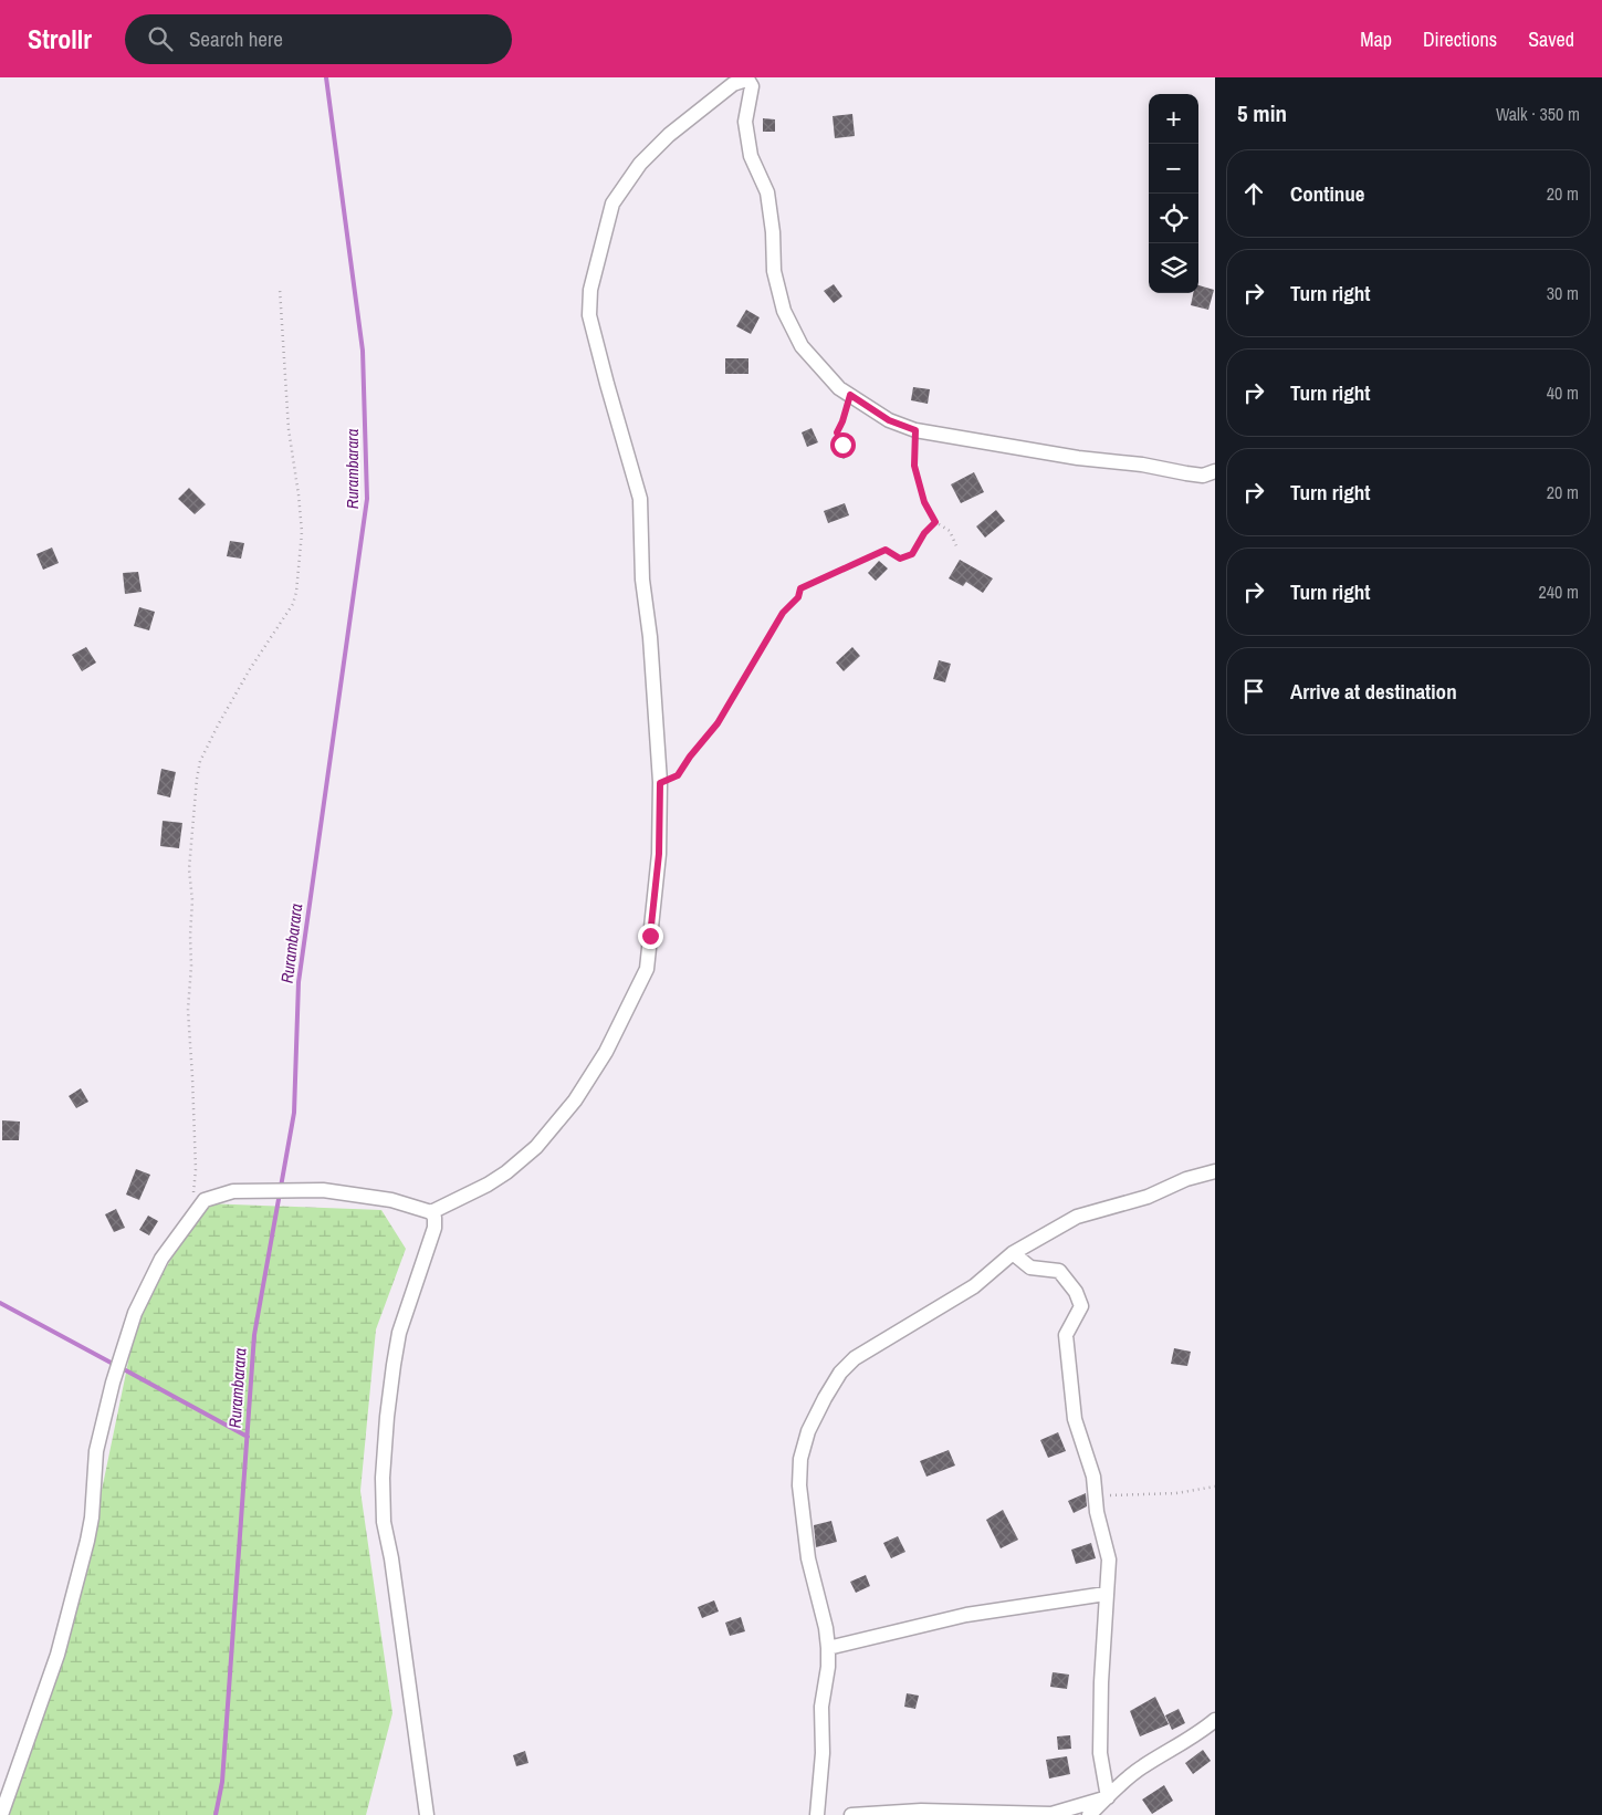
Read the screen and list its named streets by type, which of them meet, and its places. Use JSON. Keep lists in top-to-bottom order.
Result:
{
  "water": ["Rurambarara"],
  "page": {
    "header": "Strollr",
    "search": "Search here",
    "nav": ["Map", "Directions", "Saved"],
    "heading": ["5 min", "Walk · 350 m"],
    "map_buttons": ["+", "−"],
    "list": [
      ["Continue", "20 m"],
      ["Turn right", "30 m"],
      ["Turn right", "40 m"],
      ["Turn right", "20 m"],
      ["Turn right", "240 m"],
      "Arrive at destination"
    ]
  }
}
